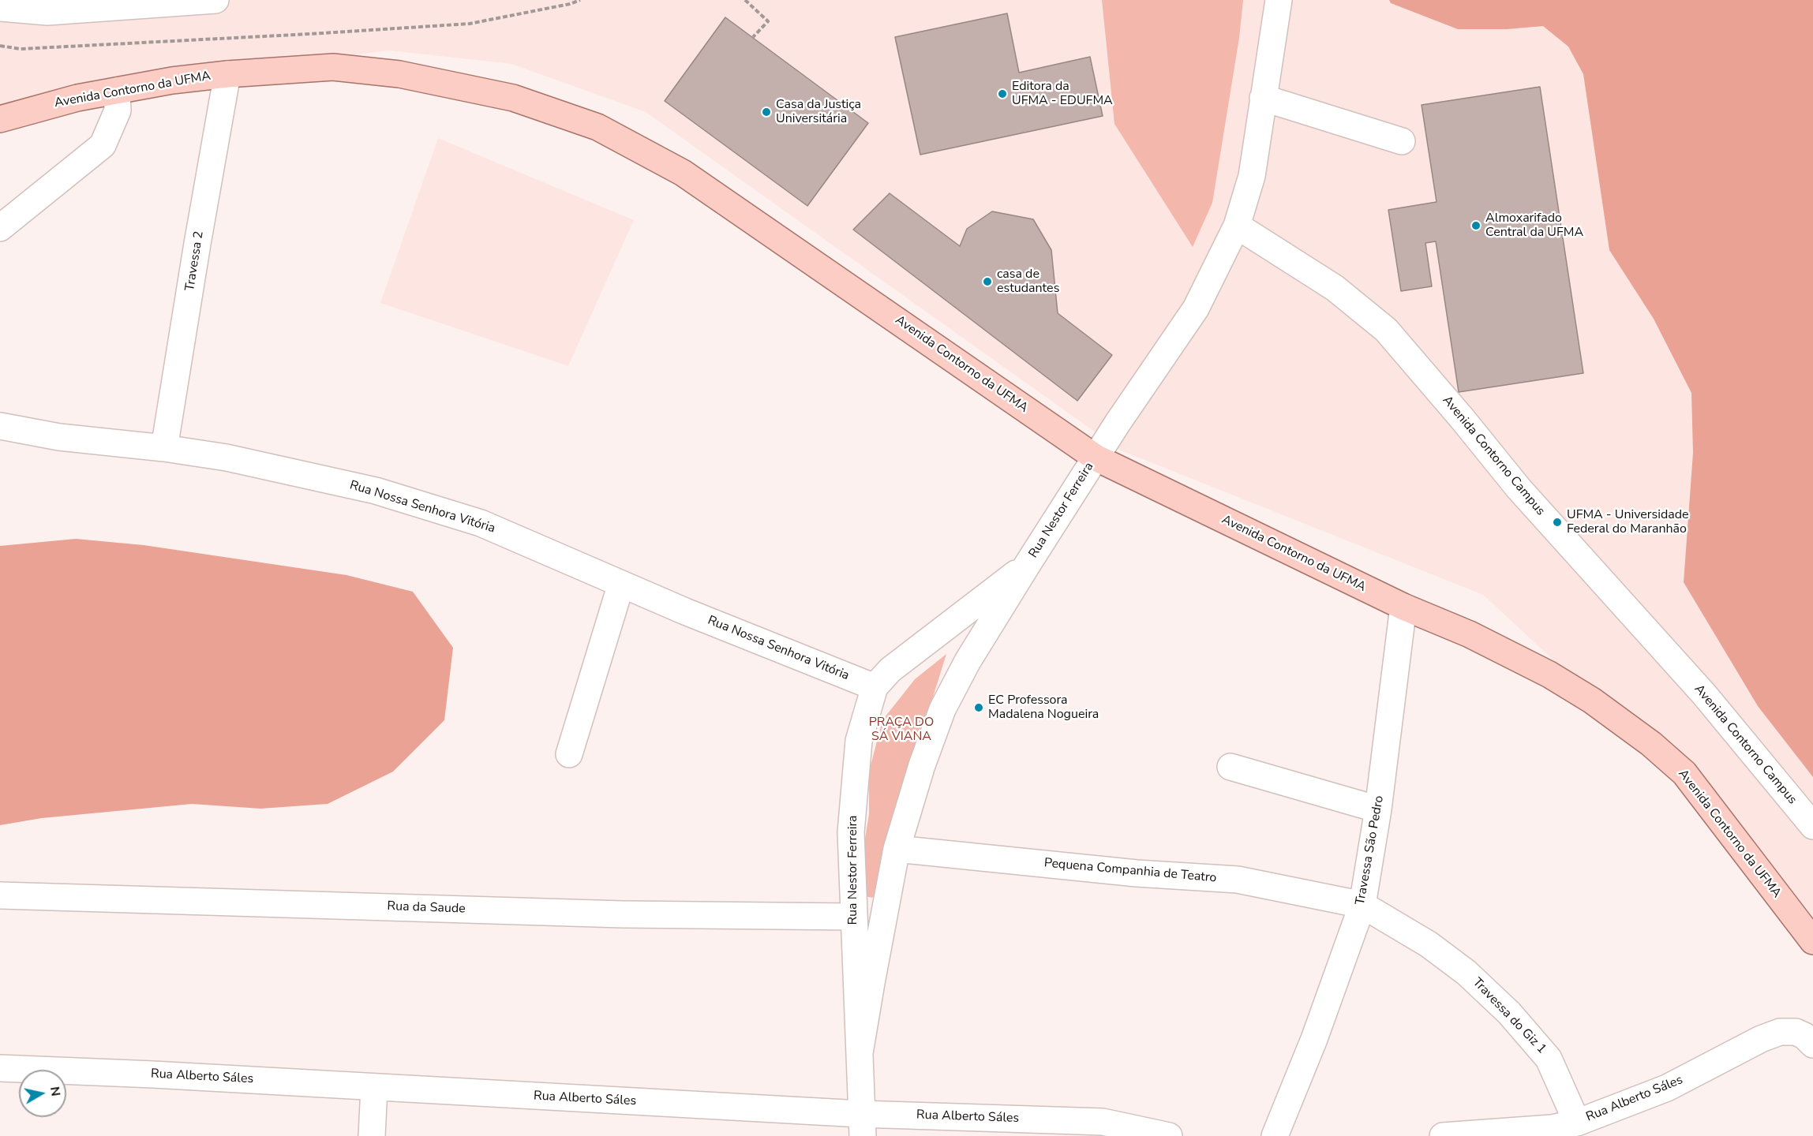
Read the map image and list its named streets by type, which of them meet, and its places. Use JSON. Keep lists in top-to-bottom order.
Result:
{
  "streets": {
    "main road": ["Avenida Contorno da UFMA"],
    "street": [
      "Travessa 2",
      "Avenida Contorno Campus",
      "Rua Nossa Senhora Vitória",
      "Rua Nestor Ferreira",
      "Travessa São Pedro",
      "Pequena Companhia de Teatro",
      "Rua da Saude",
      "Travessa do Giz 1",
      "Rua Alberto Sáles"
    ]
  },
  "crossings": [
    ["Avenida Contorno da UFMA", "Travessa 2"],
    ["Avenida Contorno da UFMA", "Rua Nestor Ferreira"],
    ["Avenida Contorno da UFMA", "Travessa São Pedro"],
    ["Travessa 2", "Rua Nossa Senhora Vitória"],
    ["Avenida Contorno Campus", "Rua Nestor Ferreira"],
    ["Rua Nossa Senhora Vitória", "Rua Nestor Ferreira"],
    ["Rua Nestor Ferreira", "Pequena Companhia de Teatro"],
    ["Rua Nestor Ferreira", "Rua da Saude"],
    ["Rua Nestor Ferreira", "Rua Alberto Sáles"],
    ["Travessa São Pedro", "Pequena Companhia de Teatro"],
    ["Travessa São Pedro", "Travessa do Giz 1"],
    ["Pequena Companhia de Teatro", "Travessa do Giz 1"],
    ["Travessa do Giz 1", "Rua Alberto Sáles"]
  ],
  "parks": ["PRAÇA DO SÁ VIANA"],
  "places": [
    "Editora da UFMA - EDUFMA",
    "Casa da Justiça Universitária",
    "Almoxarifado Central da UFMA",
    "casa de estudantes",
    "UFMA - Universidade Federal do Maranhão",
    "EC Professora Madalena Nogueira"
  ],
  "north": "right"
}
